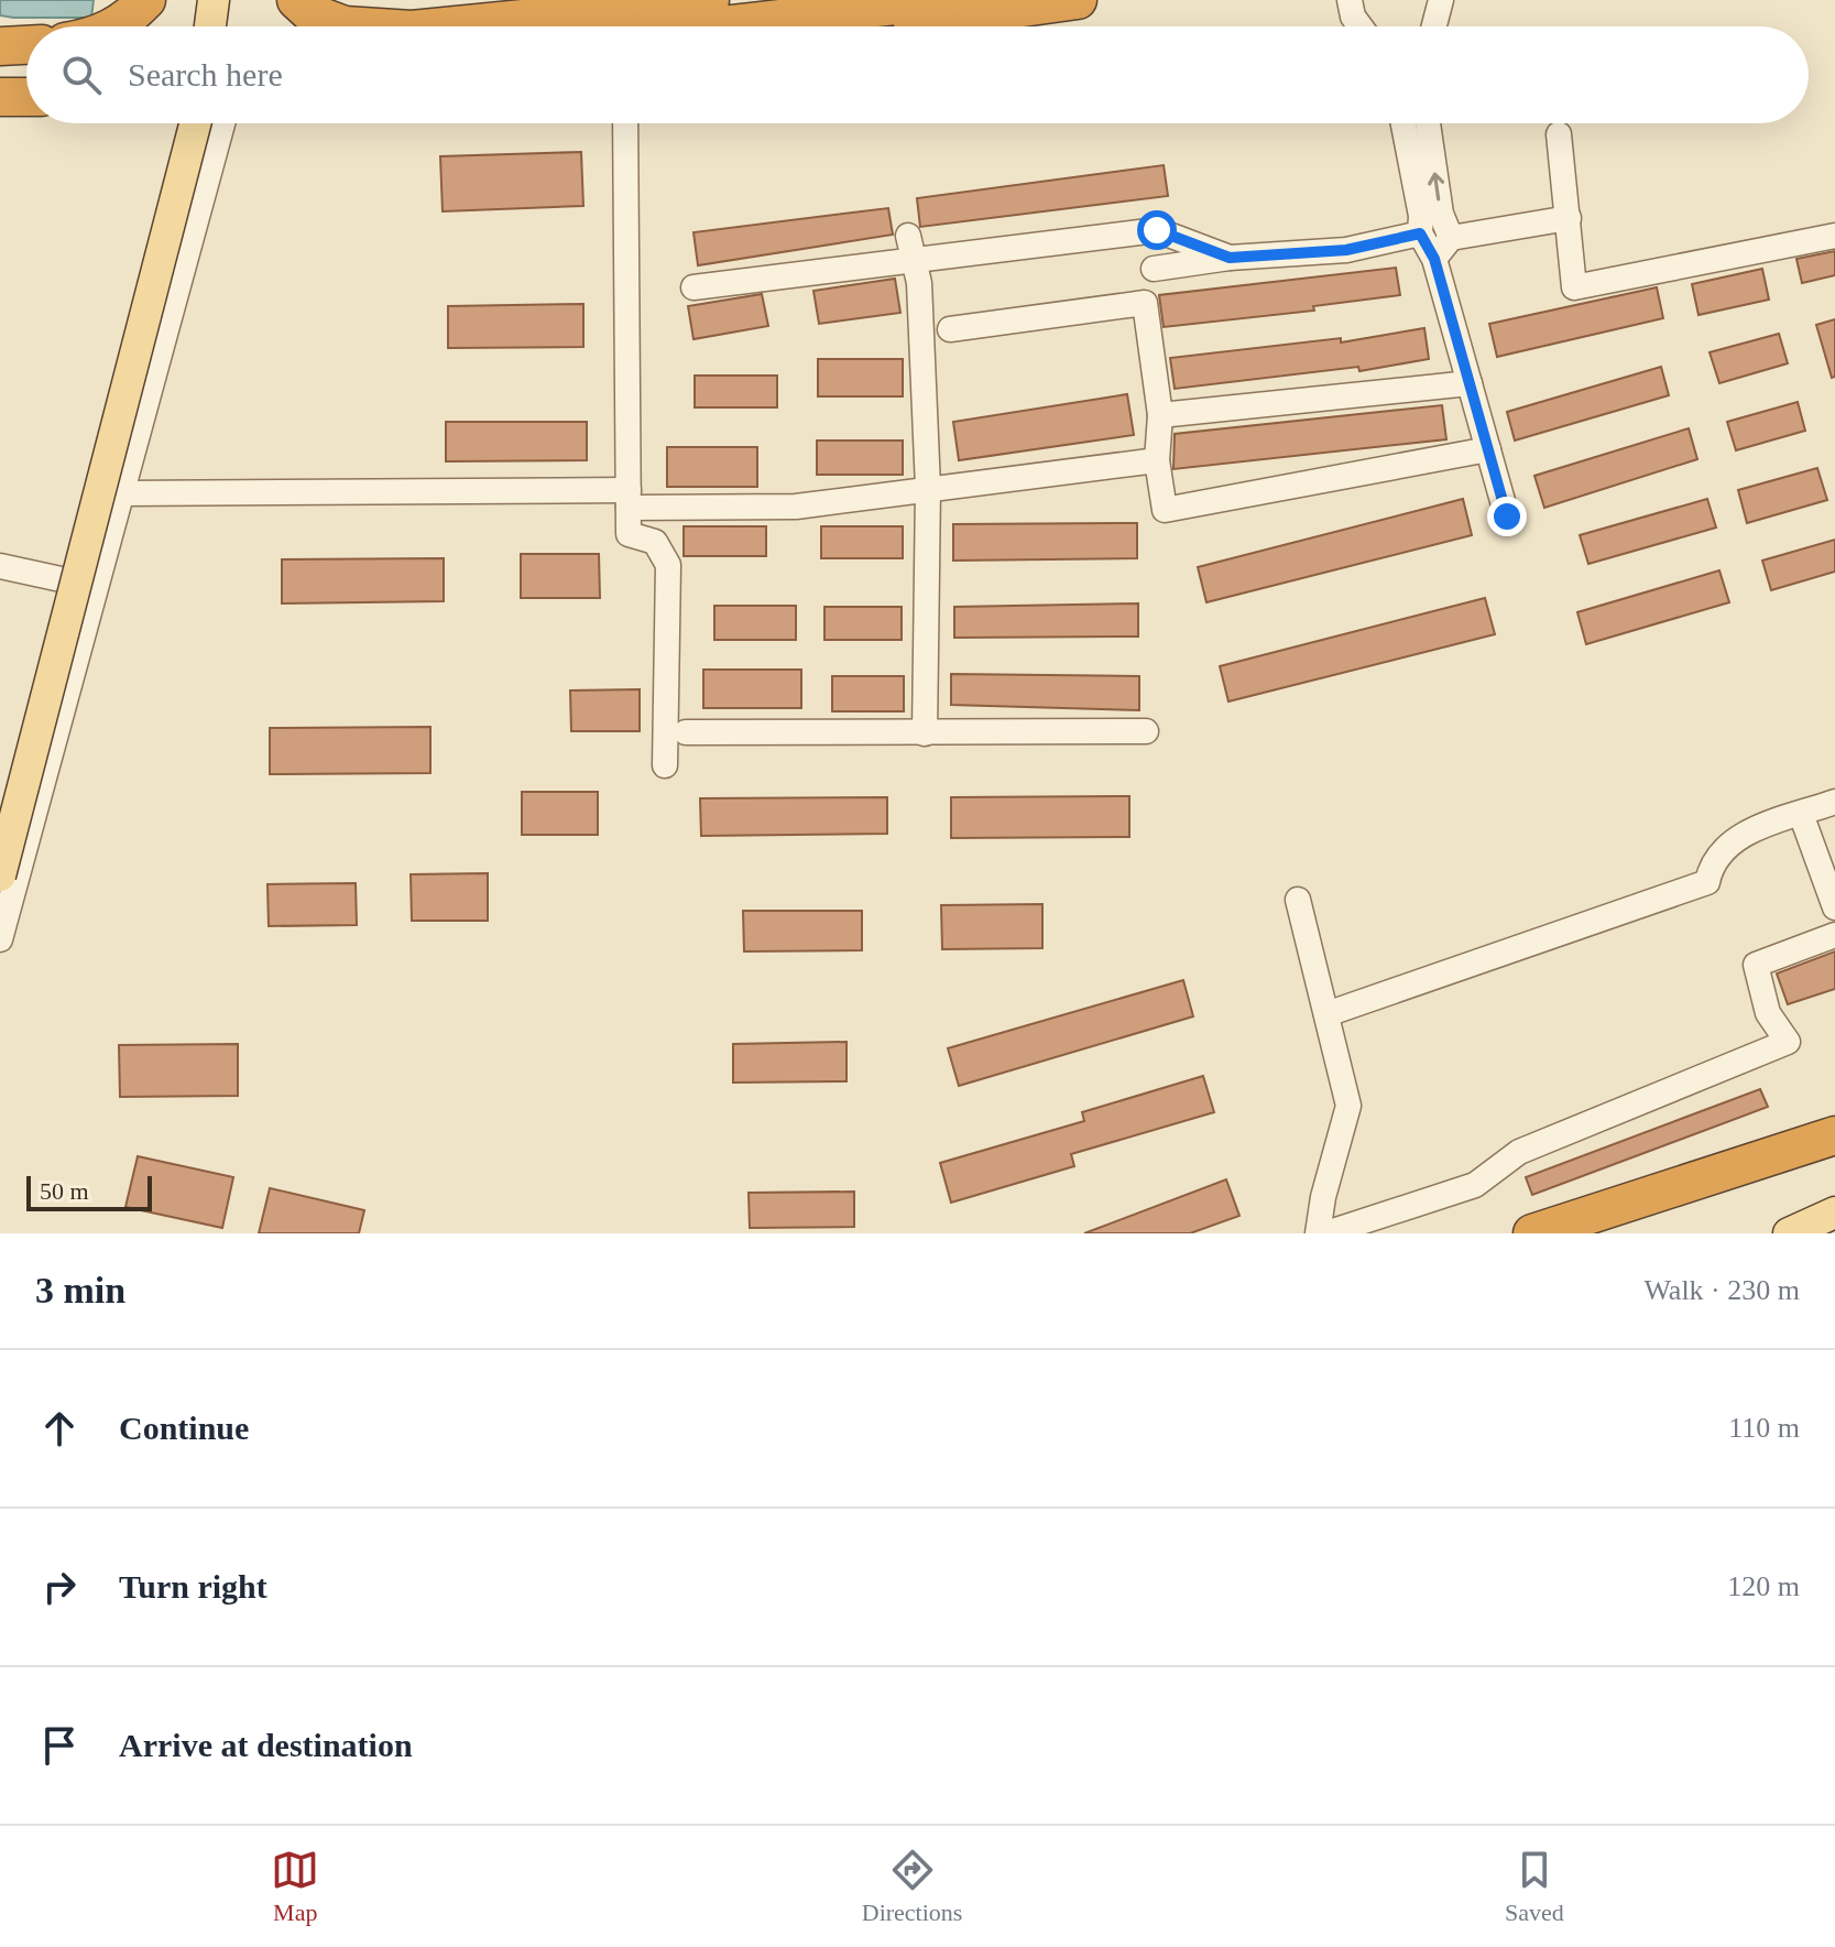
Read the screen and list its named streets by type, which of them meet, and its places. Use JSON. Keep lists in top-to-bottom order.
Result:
{
  "scale_bar": "50 m",
  "page": {
    "search": "Search here",
    "scale": "50 m",
    "heading": ["3 min", "Walk · 230 m"],
    "list": [
      ["Continue", "110 m"],
      ["Turn right", "120 m"],
      "Arrive at destination"
    ],
    "nav": ["Map", "Directions", "Saved"]
  }
}
